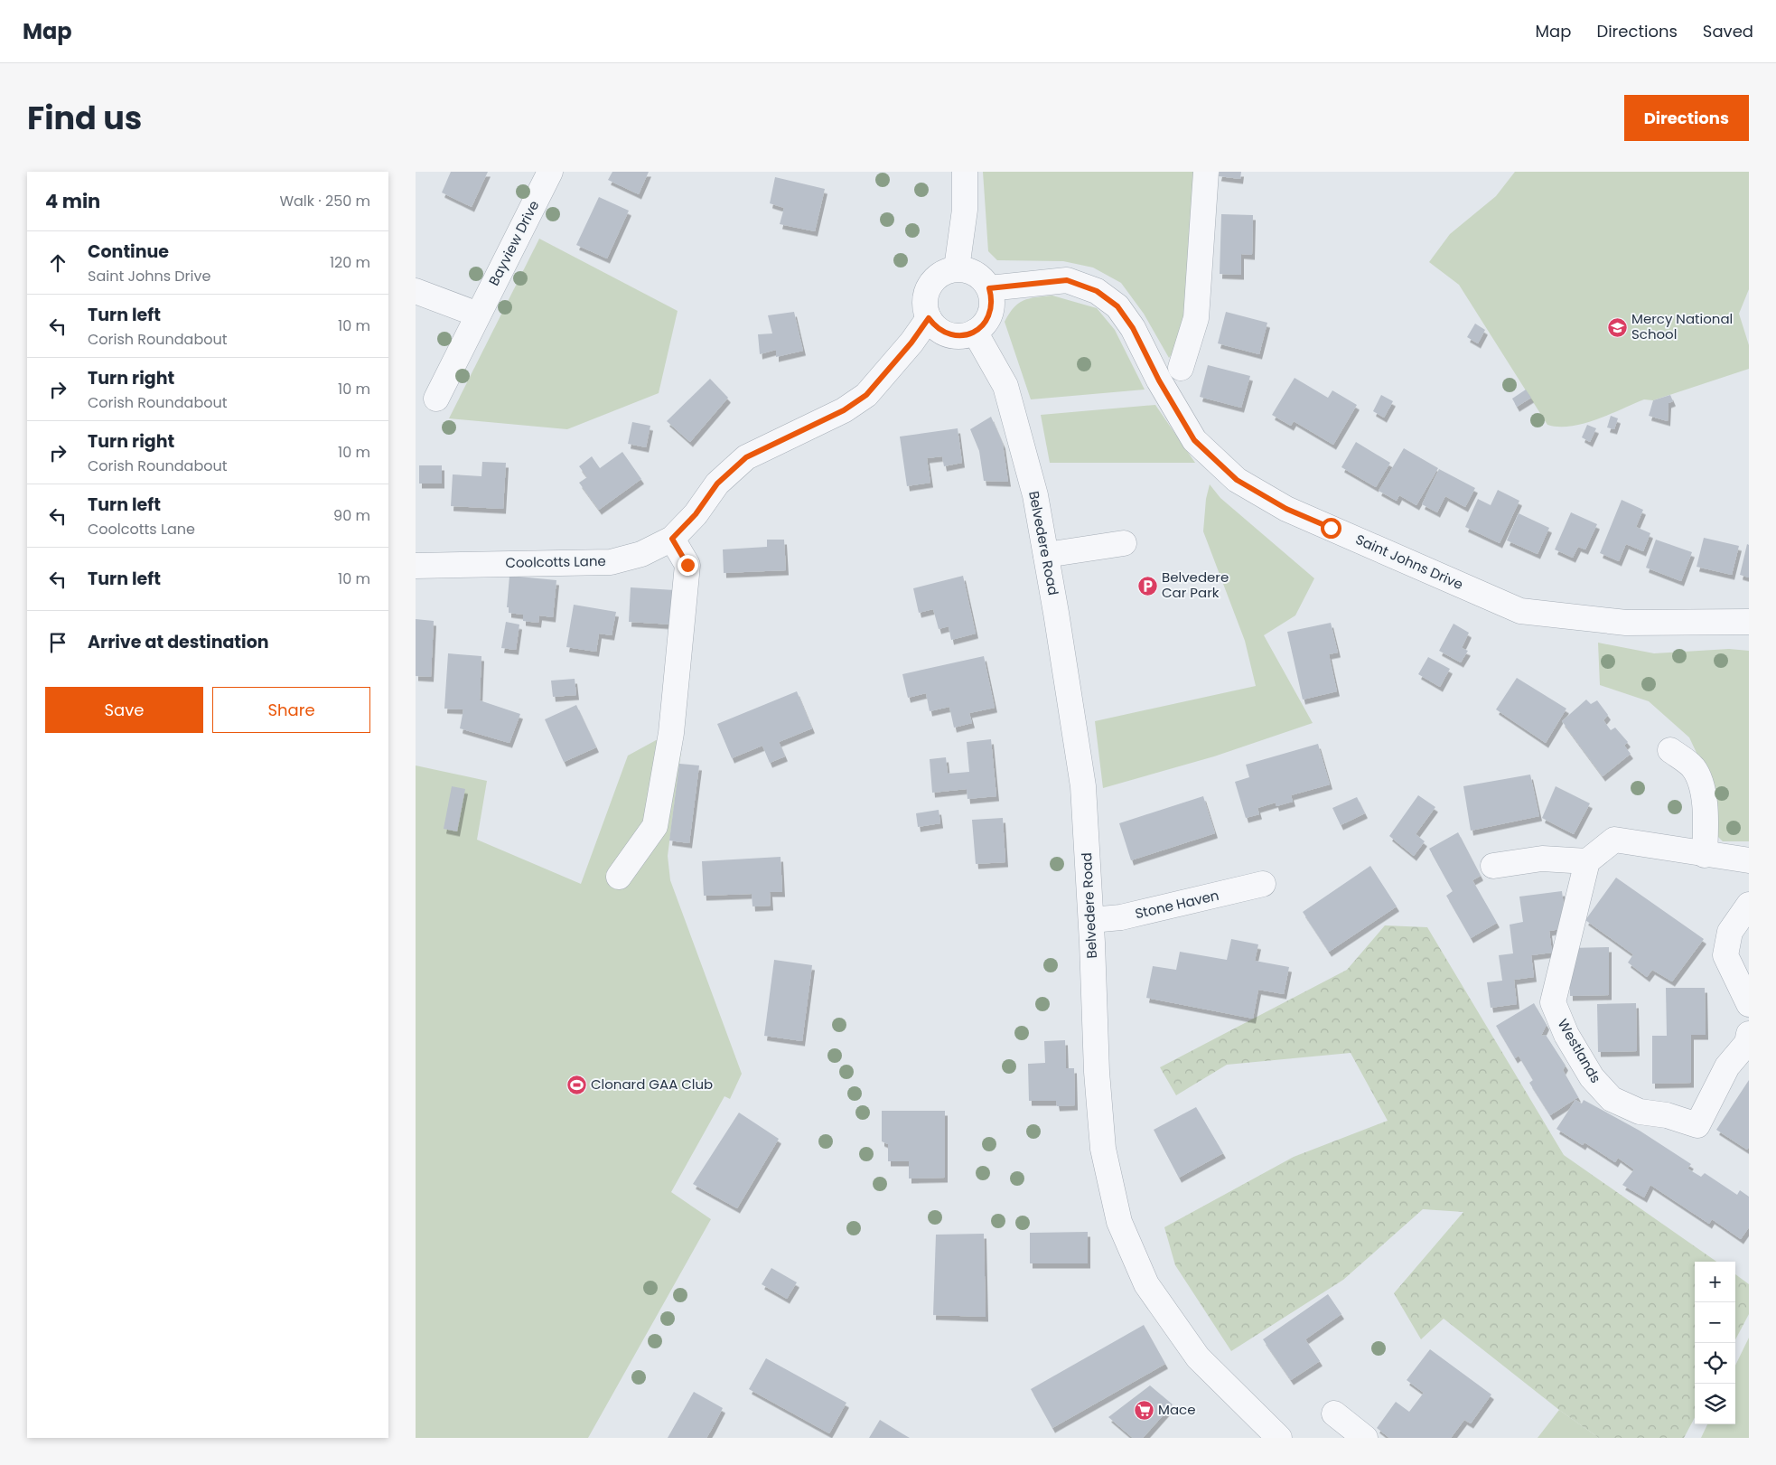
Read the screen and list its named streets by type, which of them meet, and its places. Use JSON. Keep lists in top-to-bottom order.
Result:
{
  "streets": {
    "street": [
      "Bayview Drive",
      "Belvedere Road",
      "Coolcotts Lane",
      "Saint Johns Drive",
      "Stone Haven",
      "Westlands"
    ]
  },
  "crossings": [
    ["Belvedere Road", "Coolcotts Lane"],
    ["Belvedere Road", "Saint Johns Drive"],
    ["Belvedere Road", "Stone Haven"],
    ["Coolcotts Lane", "Saint Johns Drive"]
  ],
  "places": {
    "school or university": ["Mercy National School"],
    "parking": ["Belvedere Car Park"],
    "sports": ["Clonard GAA Club"],
    "supermarket": ["Mace"]
  },
  "page": {
    "header": "Map",
    "nav": ["Map", "Directions", "Saved"],
    "title": "Find us",
    "buttons": [
      "Directions",
      ["Save", "Share"]
    ],
    "heading": ["4 min", "Walk · 250 m"],
    "list": [
      ["Continue", "Saint Johns Drive", "120 m"],
      ["Turn left", "Corish Roundabout", "10 m"],
      ["Turn right", "Corish Roundabout", "10 m"],
      ["Turn right", "Corish Roundabout", "10 m"],
      ["Turn left", "Coolcotts Lane", "90 m"],
      ["Turn left", "10 m"],
      "Arrive at destination"
    ],
    "map_buttons": ["+", "−"]
  }
}
